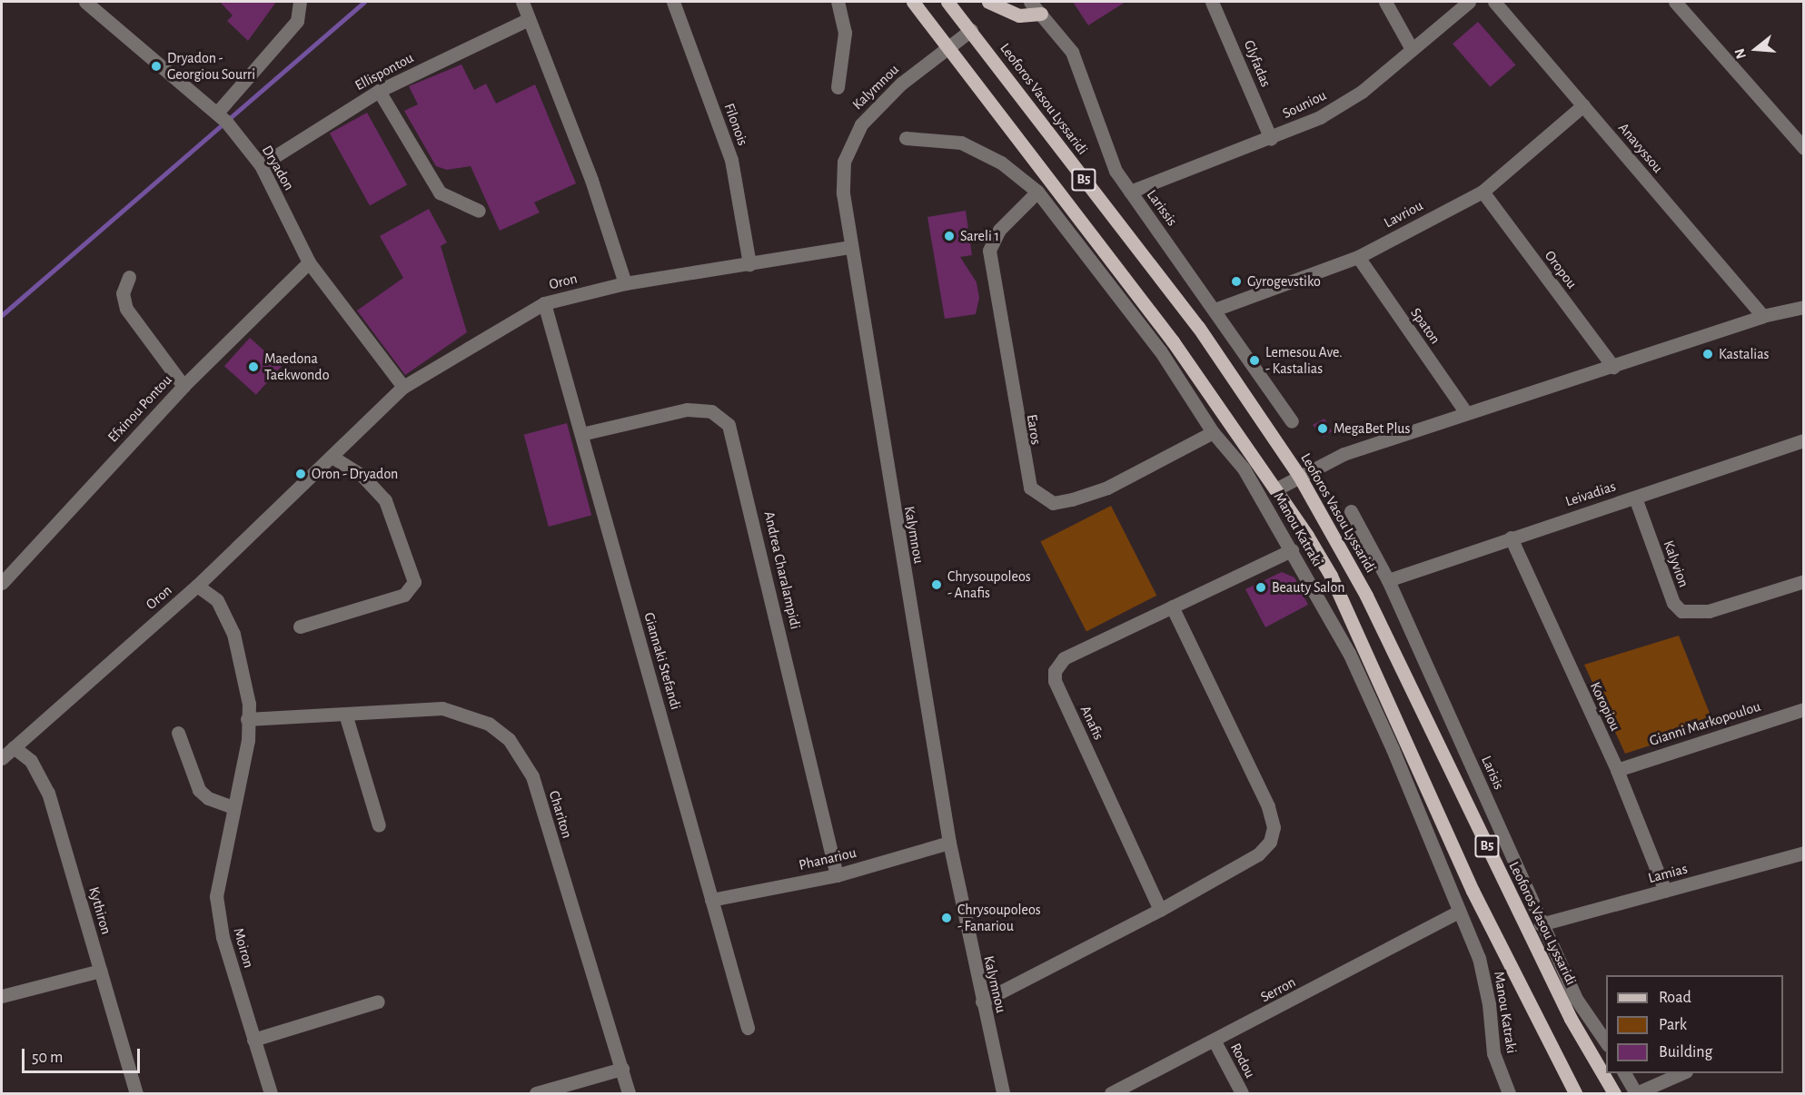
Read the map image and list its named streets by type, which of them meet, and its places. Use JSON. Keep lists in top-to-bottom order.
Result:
{
  "streets": {
    "main road": ["Leoforos Vasou Lyssaridi", "B5"],
    "street": [
      "Glyfadas",
      "Ellispontou",
      "Kalymnou",
      "Souniou",
      "Filonois",
      "Anavyssou",
      "Dryadon",
      "Larissis",
      "Lavriou",
      "Oropou",
      "Oron",
      "Spaton",
      "Efxinou Pontou",
      "Earos",
      "Leivadias",
      "Manou Katraki",
      "Kalyvion",
      "Andrea Charalampidi",
      "Giannaki Stefandi",
      "Koropiou",
      "Anafis",
      "Gianni Markopoulou",
      "Larisis",
      "Chariton",
      "Phanariou",
      "Lamias",
      "Kythiron",
      "Moiron",
      "Serron",
      "Rodou"
    ]
  },
  "crossings": [
    ["Glyfadas", "Souniou"],
    ["Ellispontou", "Dryadon"],
    ["Kalymnou", "Leoforos Vasou Lyssaridi"],
    ["Kalymnou", "B5"],
    ["Kalymnou", "Oron"],
    ["Kalymnou", "Phanariou"],
    ["Souniou", "Larissis"],
    ["Filonois", "Oron"],
    ["Anavyssou", "Lavriou"],
    ["Dryadon", "Oron"],
    ["Dryadon", "Efxinou Pontou"],
    ["Larissis", "Lavriou"],
    ["Lavriou", "Oropou"],
    ["Lavriou", "Spaton"],
    ["Oron", "Giannaki Stefandi"],
    ["Oron", "Kythiron"],
    ["Oron", "Moiron"],
    ["Earos", "Manou Katraki"],
    ["Leivadias", "Kalyvion"],
    ["Leivadias", "Koropiou"],
    ["Leivadias", "Larisis"],
    ["Manou Katraki", "Anafis"],
    ["Manou Katraki", "Serron"],
    ["Andrea Charalampidi", "Giannaki Stefandi"],
    ["Andrea Charalampidi", "Phanariou"],
    ["Giannaki Stefandi", "Phanariou"],
    ["Koropiou", "Gianni Markopoulou"],
    ["Koropiou", "Lamias"],
    ["Larisis", "Lamias"],
    ["Chariton", "Moiron"],
    ["Serron", "Rodou"]
  ],
  "places": [
    "Dryadon - Georgiou Sourri",
    "Sareli 1",
    "Gyrogevstiko",
    "Kastalias",
    "Lemesou Ave. - Kastalias",
    "Maedona Taekwondo",
    "MegaBet Plus",
    "Oron - Dryadon",
    "Chrysoupoleos - Anafis",
    "Beauty Salon",
    "Chrysoupoleos - Fanariou"
  ],
  "legend": ["Road", "Park", "Building"],
  "scale_bar": "50 m",
  "north": "left"
}
